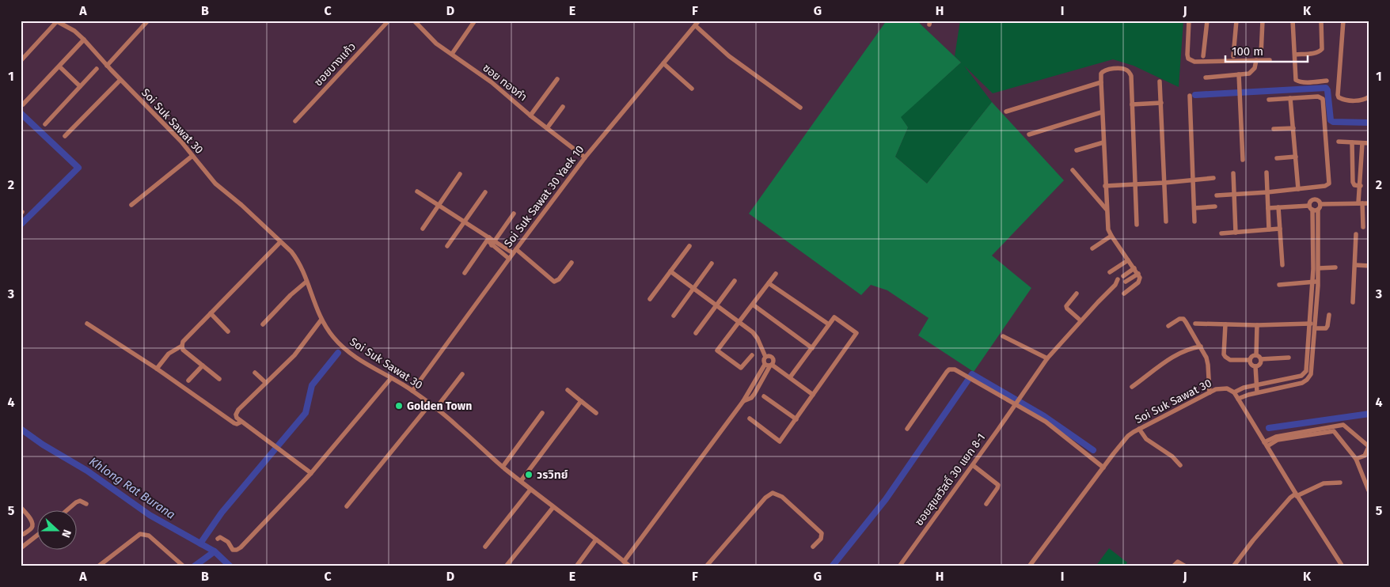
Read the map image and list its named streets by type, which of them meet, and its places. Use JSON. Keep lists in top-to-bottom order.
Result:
{
  "streets": {
    "street": [
      "ซอยบางแก้ว",
      "ซอย ทองภํา",
      "Soi Suk Sawat 30",
      "Soi Suk Sawat 30 Yaek 10",
      "ซอยสุขสวัสดิ์ 30 แยก 8-1"
    ]
  },
  "crossings": [
    ["ซอย ทองภํา", "Soi Suk Sawat 30 Yaek 10"],
    ["Soi Suk Sawat 30", "Soi Suk Sawat 30 Yaek 10"]
  ],
  "water": ["Khlong Rat Burana"],
  "places": ["Golden Town", "วรวิทย์"],
  "scale_bar": "100 m",
  "north": "right",
  "grid": {
    "columns": [
      "A",
      "B",
      "C",
      "D",
      "E",
      "F",
      "G",
      "H",
      "I",
      "J",
      "K"
    ],
    "rows": [
      "1",
      "2",
      "3",
      "4",
      "5"
    ]
  }
}
